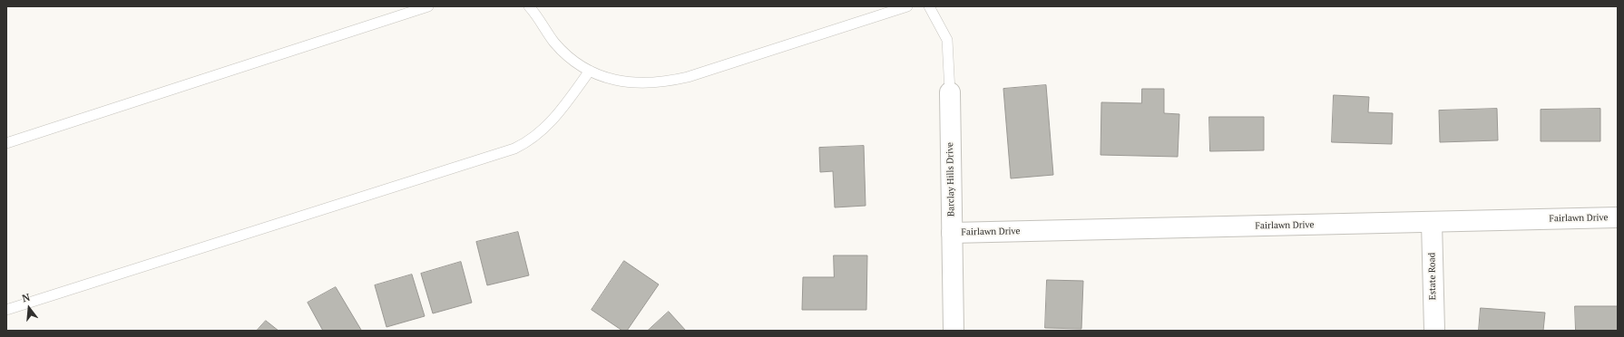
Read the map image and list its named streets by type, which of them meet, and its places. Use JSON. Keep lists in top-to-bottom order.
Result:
{
  "streets": {
    "street": ["Barclay Hills Drive", "Fairlawn Drive", "Estate Road"]
  },
  "crossings": [
    ["Barclay Hills Drive", "Fairlawn Drive"],
    ["Fairlawn Drive", "Estate Road"]
  ],
  "north": "top"
}
